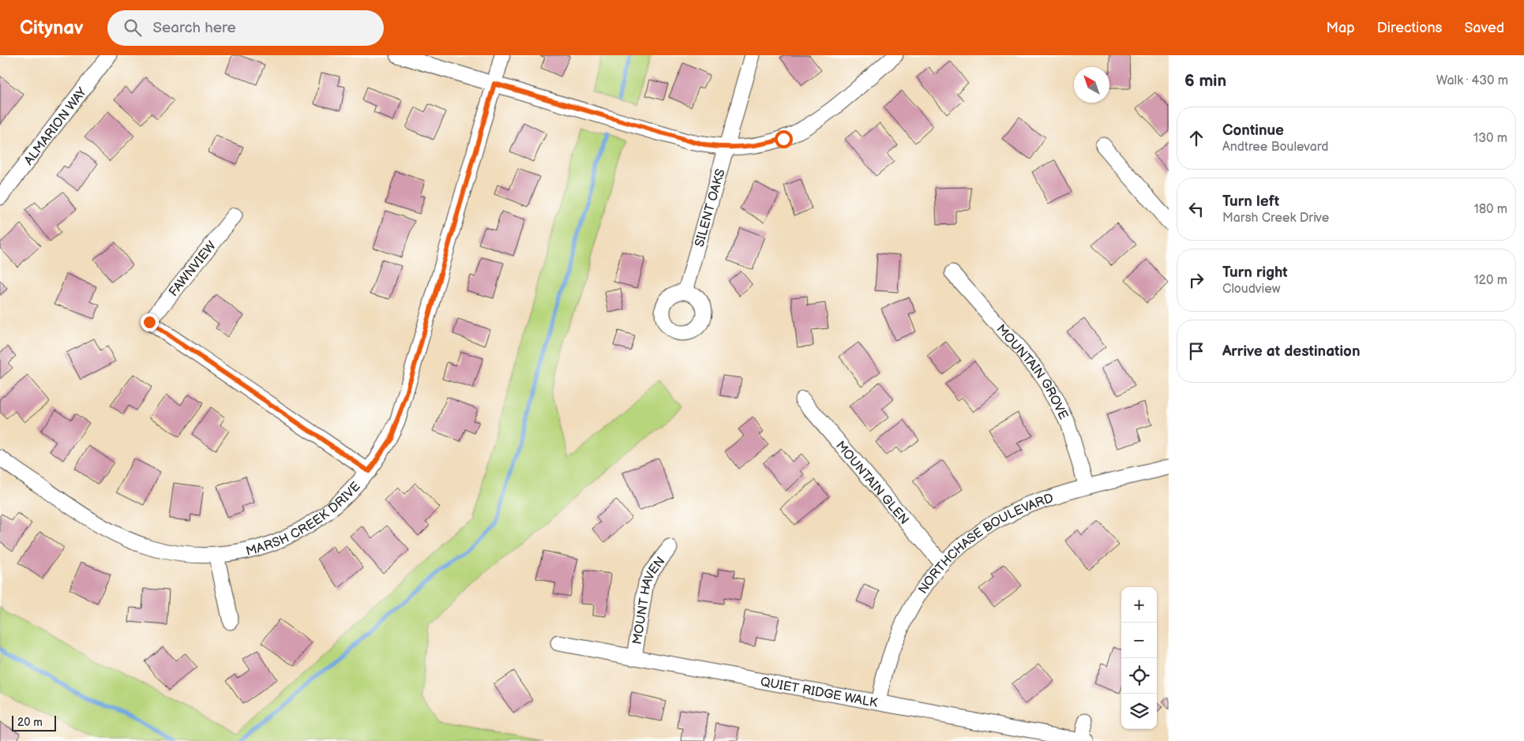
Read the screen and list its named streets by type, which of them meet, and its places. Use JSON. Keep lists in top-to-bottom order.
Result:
{
  "streets": {
    "street": [
      "ALMARION WAY",
      "SILENT OAKS",
      "FAWNVIEW",
      "MOUNTAIN GROVE",
      "MOUNTAIN GLEN",
      "MARSH CREEK DRIVE",
      "NORTHCHASE BOULEVARD",
      "MOUNT HAVEN",
      "QUIET RIDGE WALK"
    ]
  },
  "crossings": [
    ["FAWNVIEW", "MARSH CREEK DRIVE"],
    ["MOUNTAIN GROVE", "NORTHCHASE BOULEVARD"],
    ["MOUNTAIN GLEN", "NORTHCHASE BOULEVARD"],
    ["NORTHCHASE BOULEVARD", "QUIET RIDGE WALK"],
    ["MOUNT HAVEN", "QUIET RIDGE WALK"]
  ],
  "scale_bar": "20 m",
  "north": "top left",
  "page": {
    "header": "Citynav",
    "search": "Search here",
    "nav": ["Map", "Directions", "Saved"],
    "heading": ["6 min", "Walk · 430 m"],
    "list": [
      ["Continue", "Andtree Boulevard", "130 m"],
      ["Turn left", "Marsh Creek Drive", "180 m"],
      ["Turn right", "Cloudview", "120 m"],
      "Arrive at destination"
    ],
    "map_buttons": ["+", "−"],
    "scale": "20 m"
  }
}
